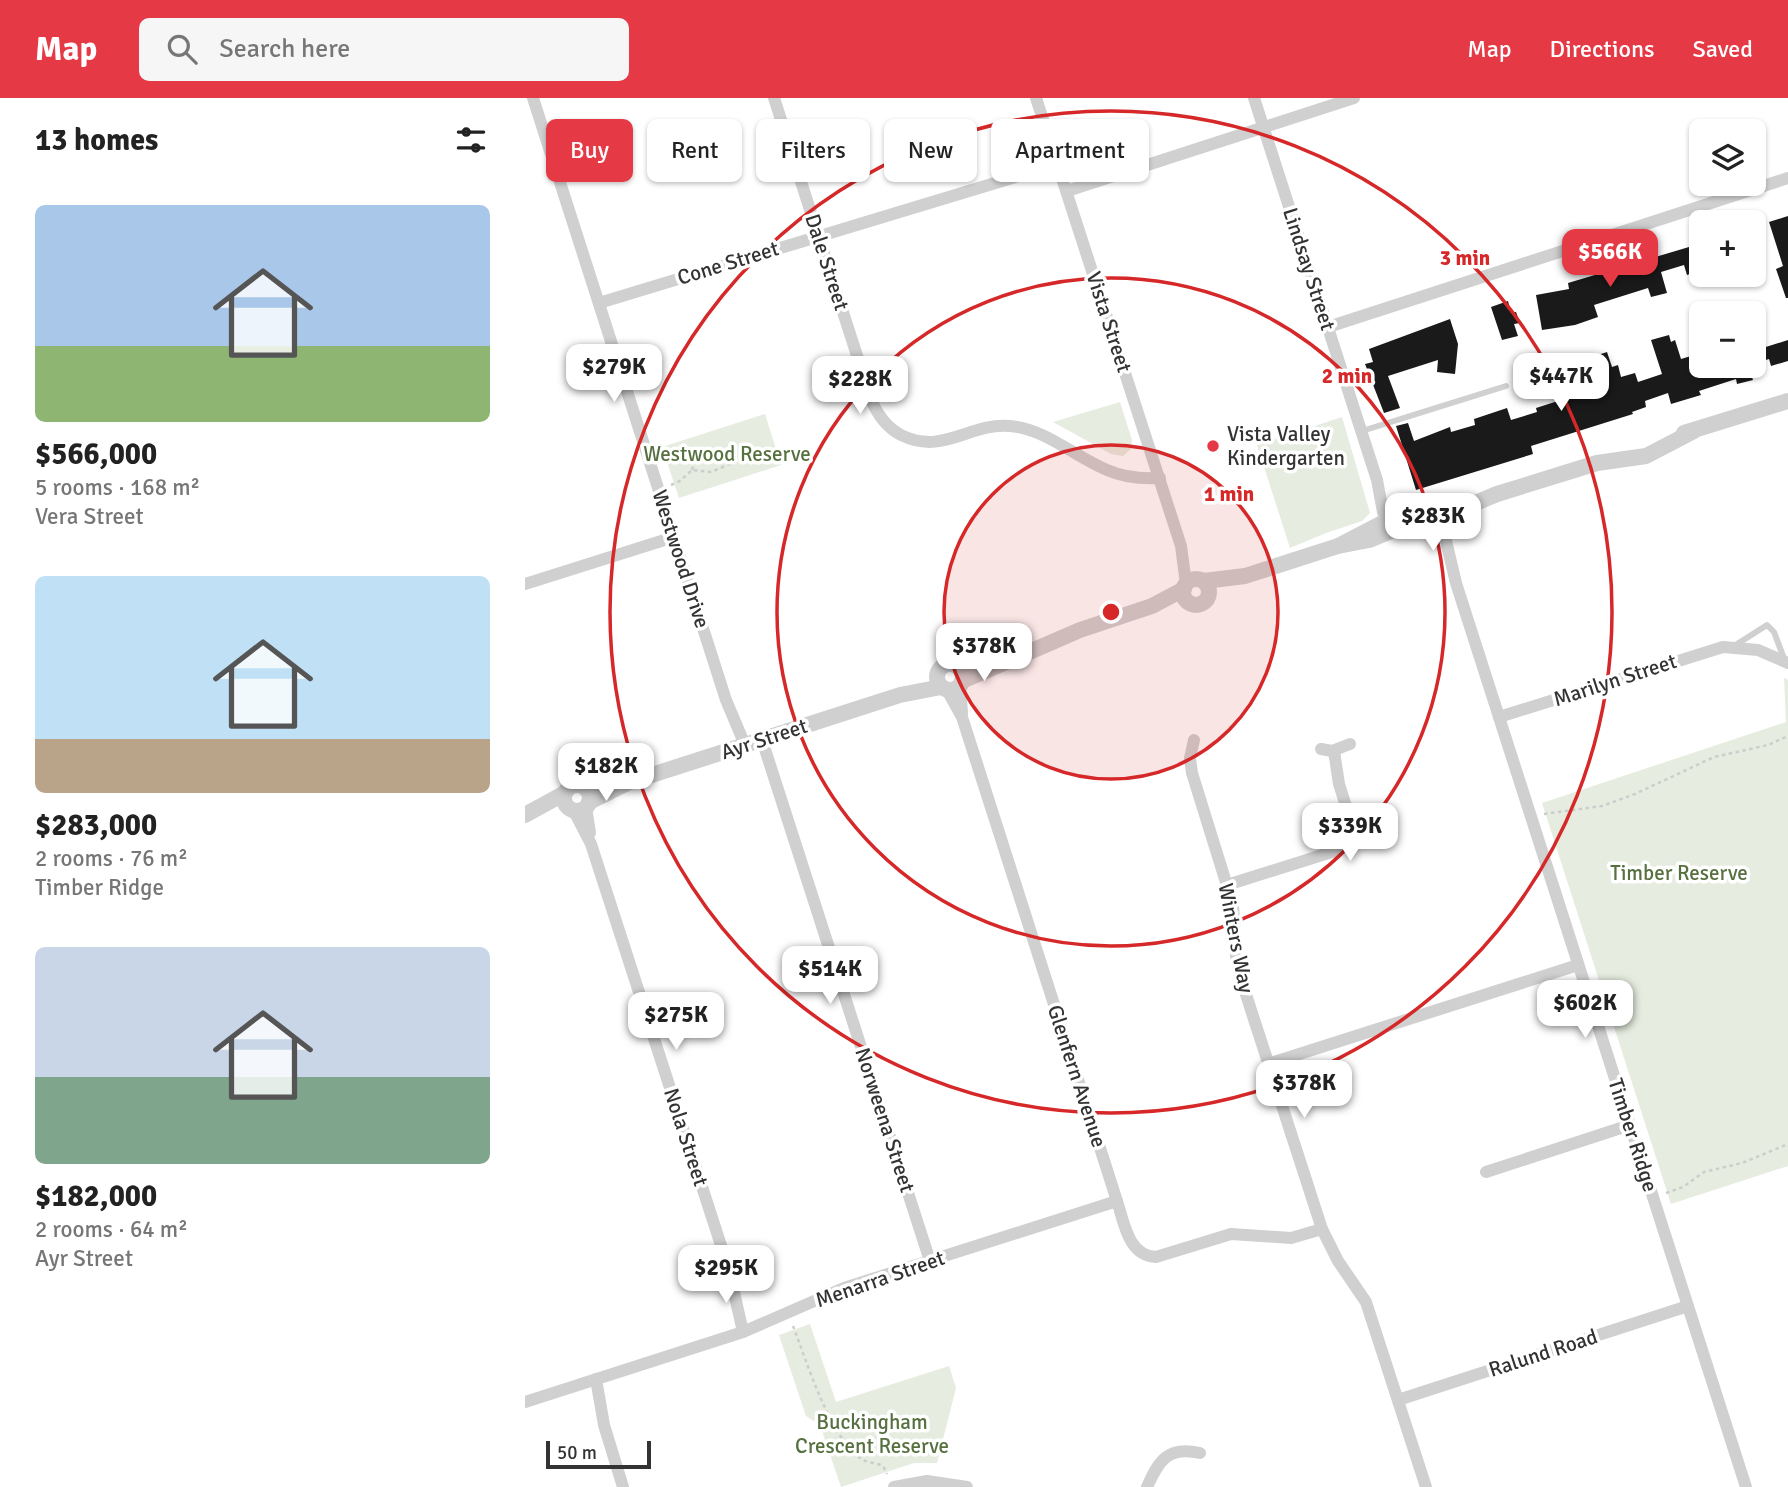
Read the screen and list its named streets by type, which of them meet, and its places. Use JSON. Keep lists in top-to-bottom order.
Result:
{
  "streets": {
    "street": [
      "Dale Street",
      "Cone Street",
      "Lindsay Street",
      "Vista Street",
      "Westwood Drive",
      "Marilyn Street",
      "Ayr Street",
      "Winters Way",
      "Glenfern Avenue",
      "Norweena Street",
      "Timber Ridge",
      "Nola Street",
      "Menarra Street",
      "Ralund Road"
    ]
  },
  "crossings": [
    ["Dale Street", "Cone Street"],
    ["Dale Street", "Vista Street"],
    ["Cone Street", "Westwood Drive"],
    ["Lindsay Street", "Ayr Street"],
    ["Vista Street", "Ayr Street"],
    ["Westwood Drive", "Ayr Street"],
    ["Marilyn Street", "Timber Ridge"],
    ["Ayr Street", "Glenfern Avenue"],
    ["Ayr Street", "Norweena Street"],
    ["Ayr Street", "Timber Ridge"],
    ["Ayr Street", "Nola Street"],
    ["Winters Way", "Glenfern Avenue"],
    ["Winters Way", "Ralund Road"],
    ["Glenfern Avenue", "Menarra Street"],
    ["Norweena Street", "Menarra Street"],
    ["Timber Ridge", "Ralund Road"],
    ["Nola Street", "Menarra Street"]
  ],
  "parks": ["Westwood Reserve", "Timber Reserve", "Buckingham Crescent Reserve"],
  "places": ["Vista Valley Kindergarten"],
  "scale_bar": "50 m",
  "page": {
    "header": "Map",
    "search": "Search here",
    "nav": ["Map", "Directions", "Saved"],
    "heading": "13 homes",
    "map_buttons": ["+", "−"],
    "chip": [
      "Buy",
      "Rent",
      "Filters",
      "New",
      "Apartment"
    ],
    "list": [
      {
        "name": "$566,000",
        "note": "5 rooms · 168 m² · Vera Street"
      },
      {
        "name": "$283,000",
        "note": "2 rooms · 76 m² · Timber Ridge"
      },
      {
        "name": "$182,000",
        "note": "2 rooms · 64 m² · Ayr Street"
      }
    ],
    "price": [
      "$566K",
      "$279K",
      "$447K",
      "$228K",
      "$283K",
      "$378K",
      "$182K",
      "$339K",
      "$514K",
      "$602K",
      "$275K",
      "$378K",
      "$295K"
    ],
    "scale": "50 m"
  },
  "rings": ["3 min", "2 min", "1 min"]
}
